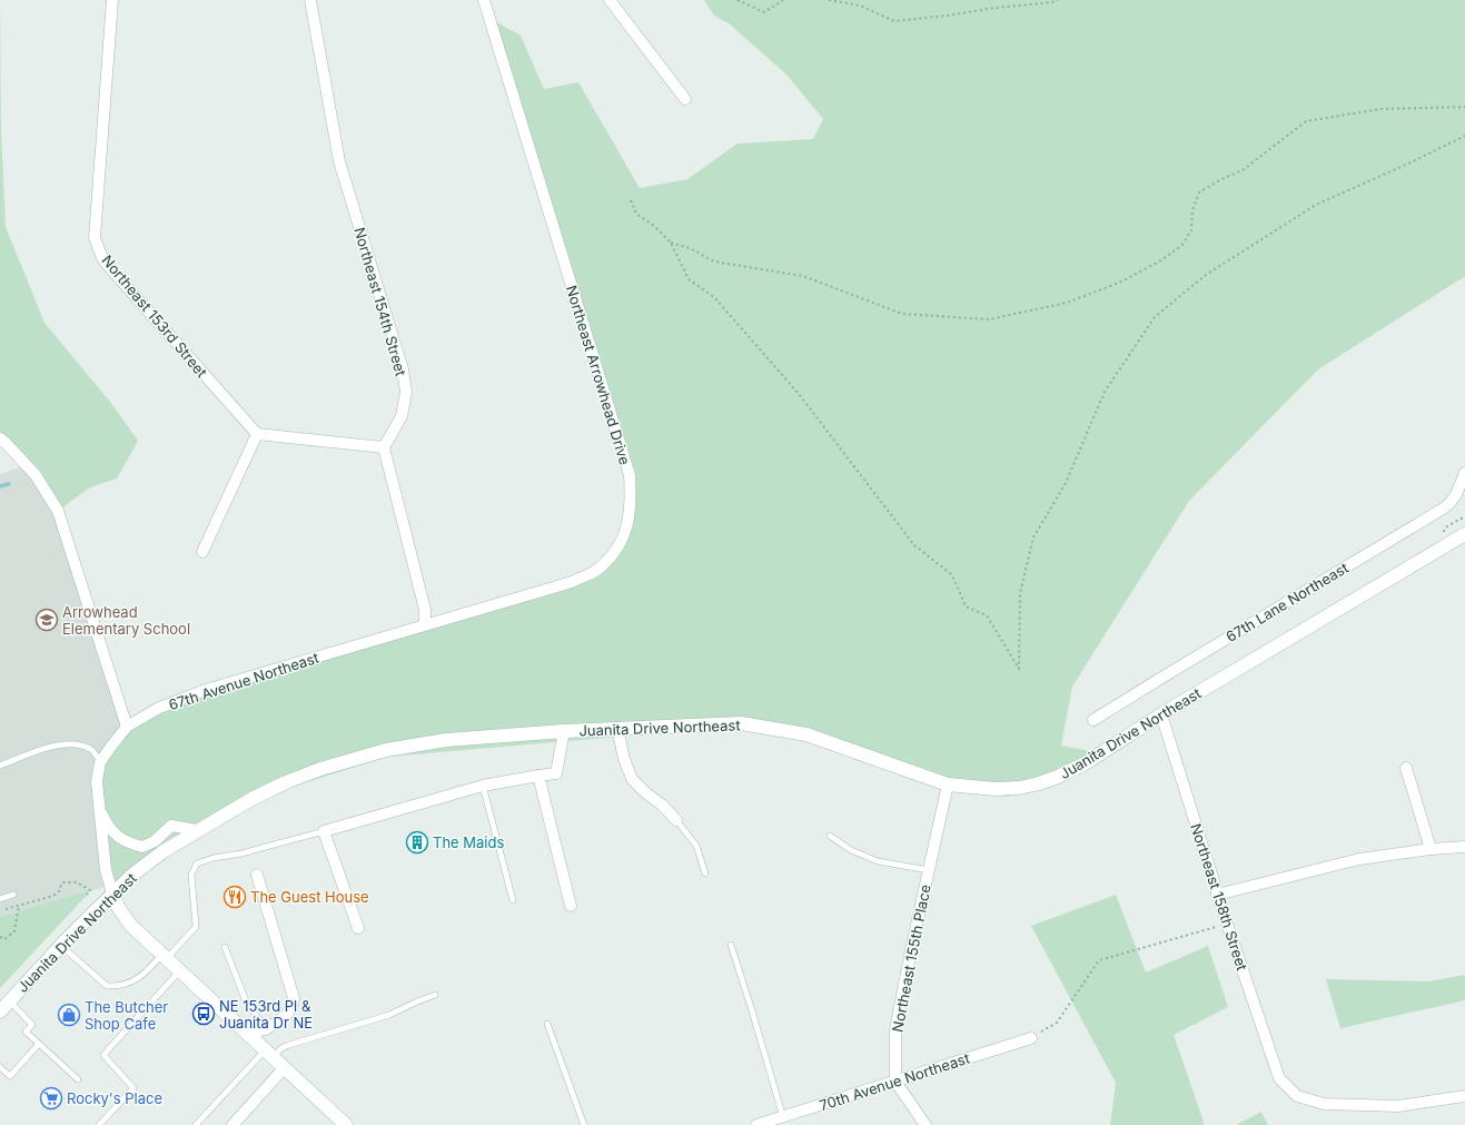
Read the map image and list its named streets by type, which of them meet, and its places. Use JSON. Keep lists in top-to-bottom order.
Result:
{
  "streets": {
    "main road": ["Juanita Drive Northeast"],
    "street": [
      "Northeast 154th Street",
      "Northeast 153rd Street",
      "Northeast Arrowhead Drive",
      "67th Lane Northeast",
      "67th Avenue Northeast",
      "Northeast 158th Street",
      "Northeast 155th Place",
      "70th Avenue Northeast"
    ]
  },
  "crossings": [
    ["Northeast Arrowhead Drive", "67th Avenue Northeast"],
    ["67th Avenue Northeast", "Juanita Drive Northeast"],
    ["Juanita Drive Northeast", "Northeast 158th Street"],
    ["Juanita Drive Northeast", "Northeast 155th Place"],
    ["Northeast 155th Place", "70th Avenue Northeast"]
  ],
  "places": {
    "school or university": ["Arrowhead Elementary School"],
    "building": ["The Maids"],
    "restaurant": ["The Guest House"],
    "bus stop": ["NE 153rd Pl & Juanita Dr NE"],
    "shop": ["The Butcher Shop Cafe"],
    "supermarket": ["Rocky's Place"]
  }
}
